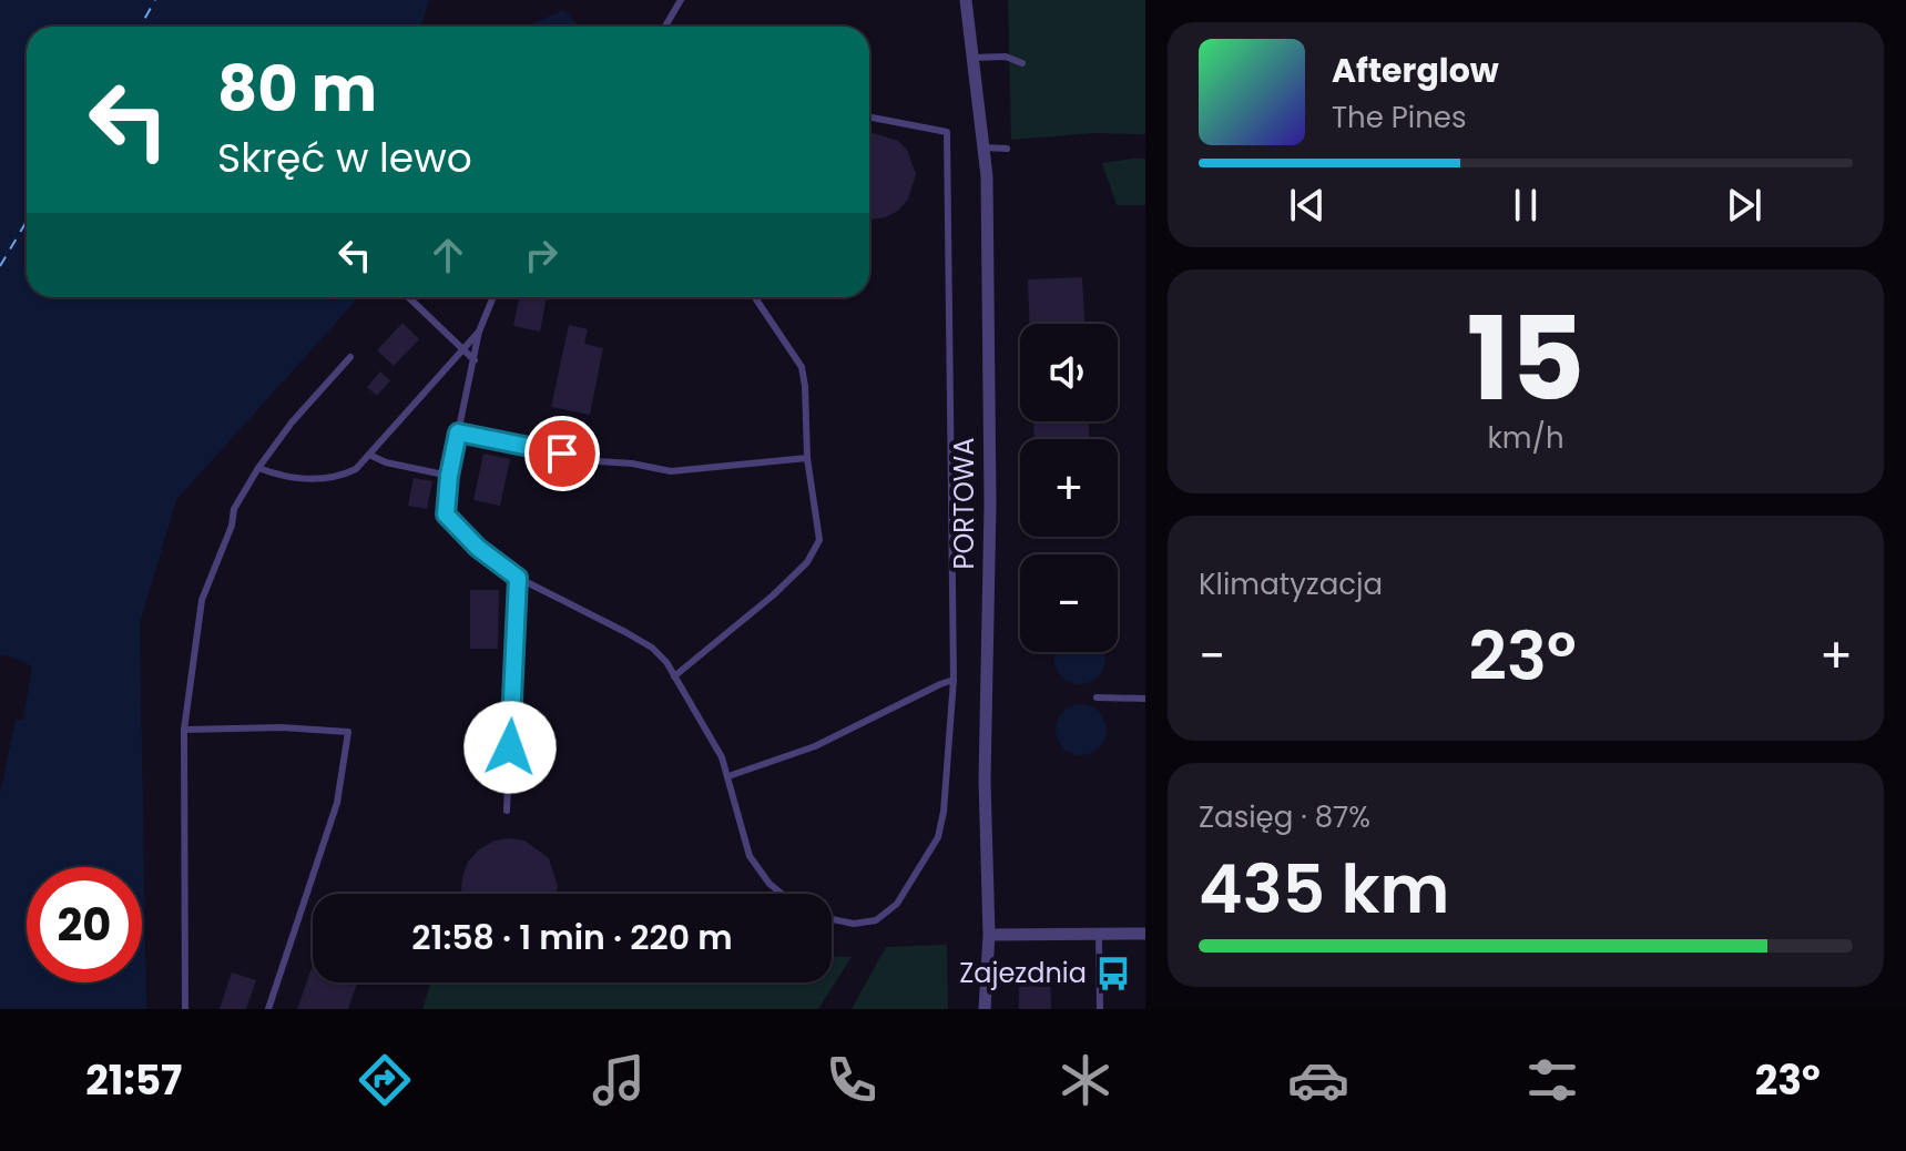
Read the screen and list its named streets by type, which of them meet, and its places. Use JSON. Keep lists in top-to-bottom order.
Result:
{
  "streets": {
    "street": ["PORTOWA"]
  },
  "places": {
    "bus stop": ["Zajezdnia"]
  },
  "page": {
    "turn": ["80 m", "Skręć w lewo"],
    "song": ["Afterglow", "The Pines"],
    "tile": [
      ["15", "km/h"],
      "Klimatyzacja",
      ["Zasięg · 87%", "435 km"]
    ],
    "map_buttons": ["+", "−"],
    "heat": ["−", "23°", "+"],
    "limit": "20",
    "trip": "21:58 · 1 min · 220 m",
    "tabs": ["21:57", "23°"]
  }
}
